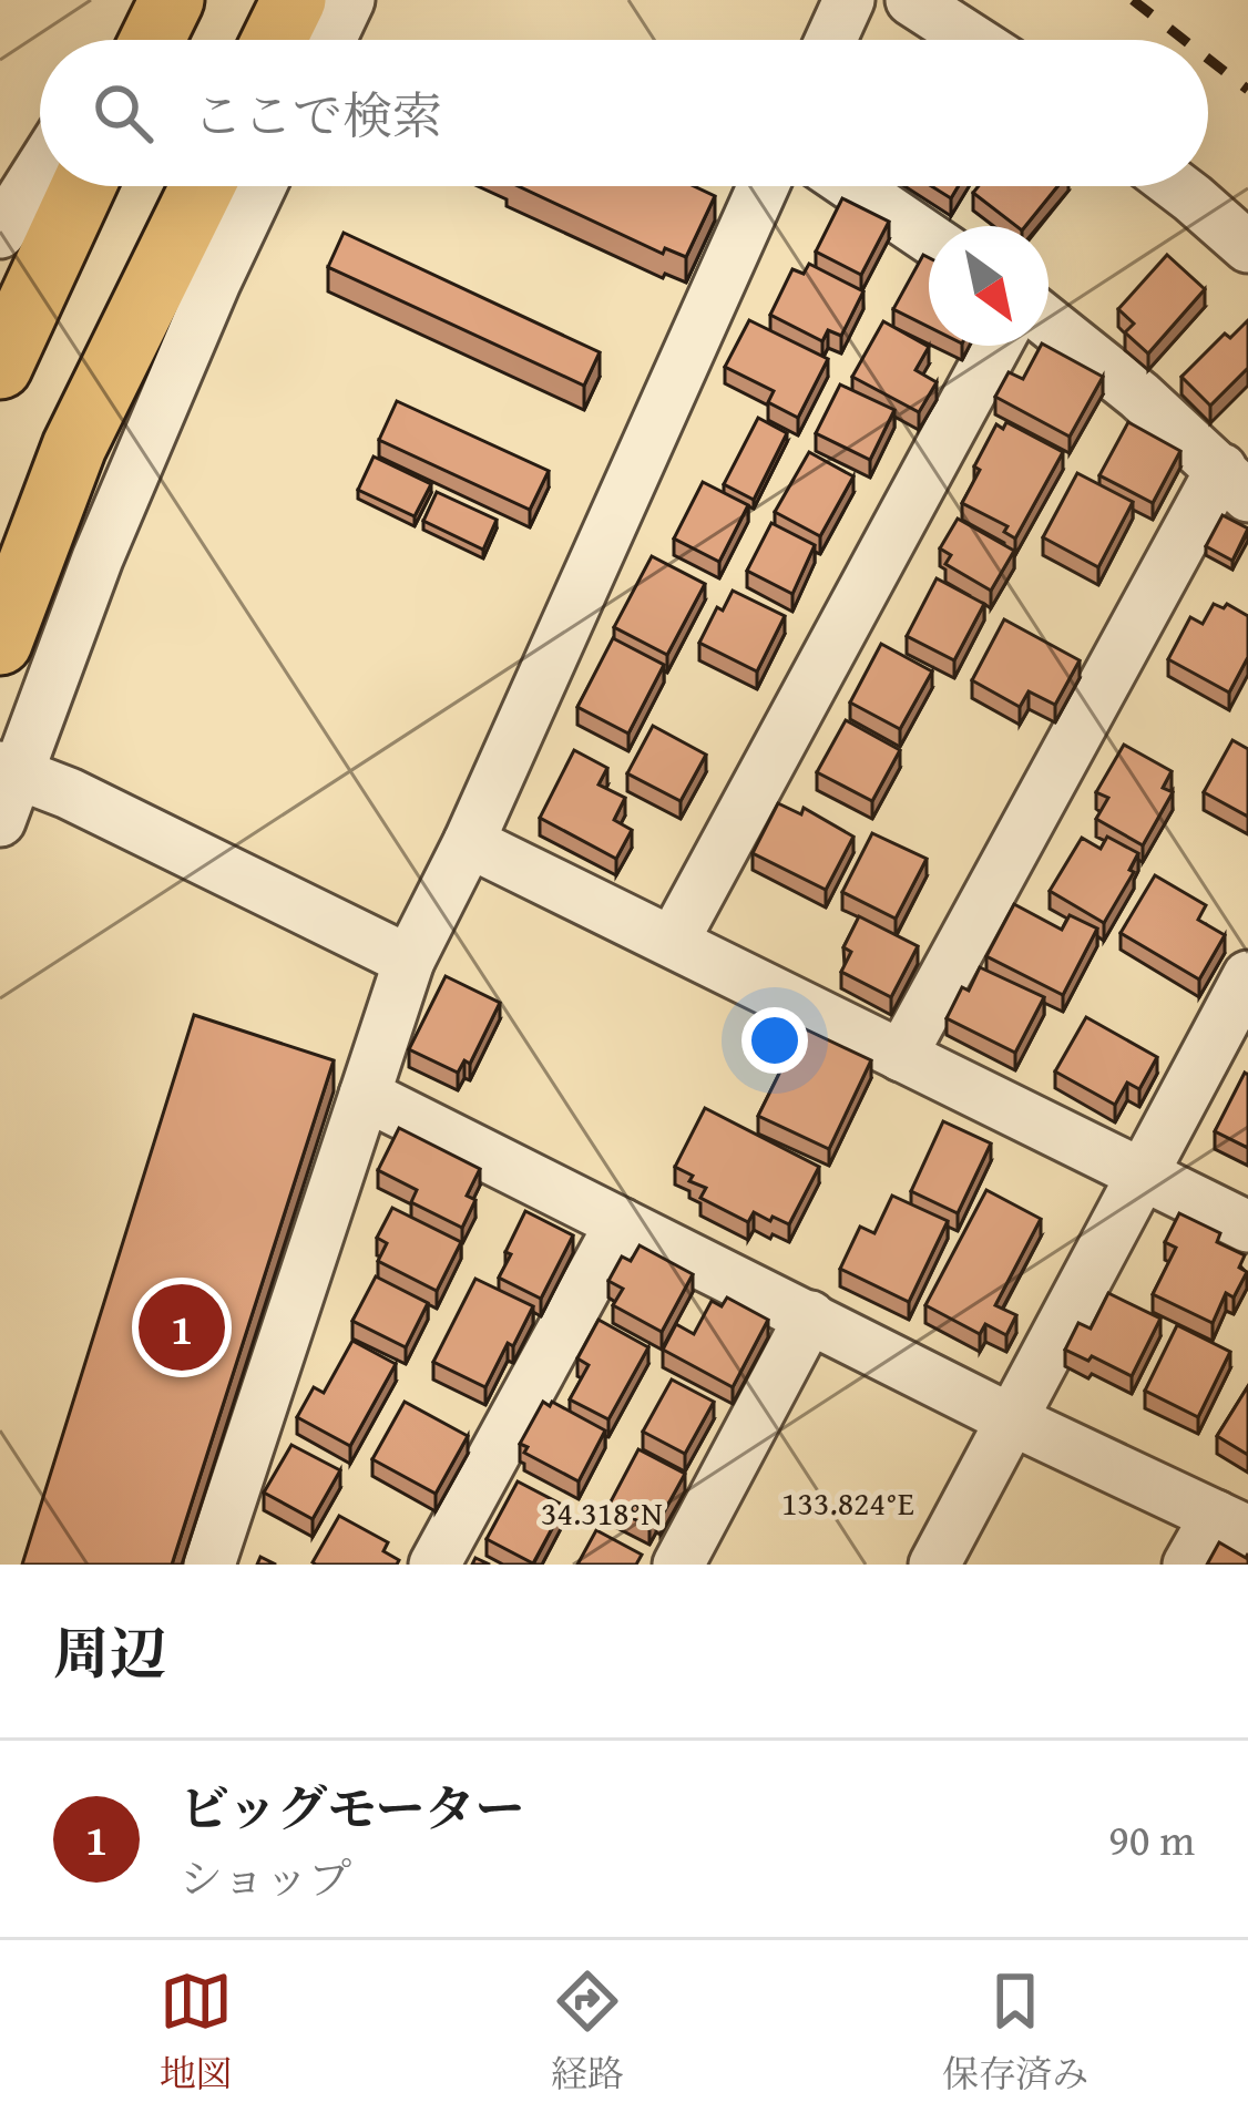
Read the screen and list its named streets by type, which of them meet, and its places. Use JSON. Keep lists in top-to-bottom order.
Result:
{
  "north": "bottom right",
  "page": {
    "search": "ここで検索",
    "pins": "1",
    "heading": "周辺",
    "list": [
      {
        "mark": "1",
        "name": "ビッグモーター",
        "note": "ショップ",
        "value": "90 m"
      }
    ],
    "nav": ["地図", "経路", "保存済み"]
  },
  "coordinates": ["133.824°E", "34.318°N"]
}
